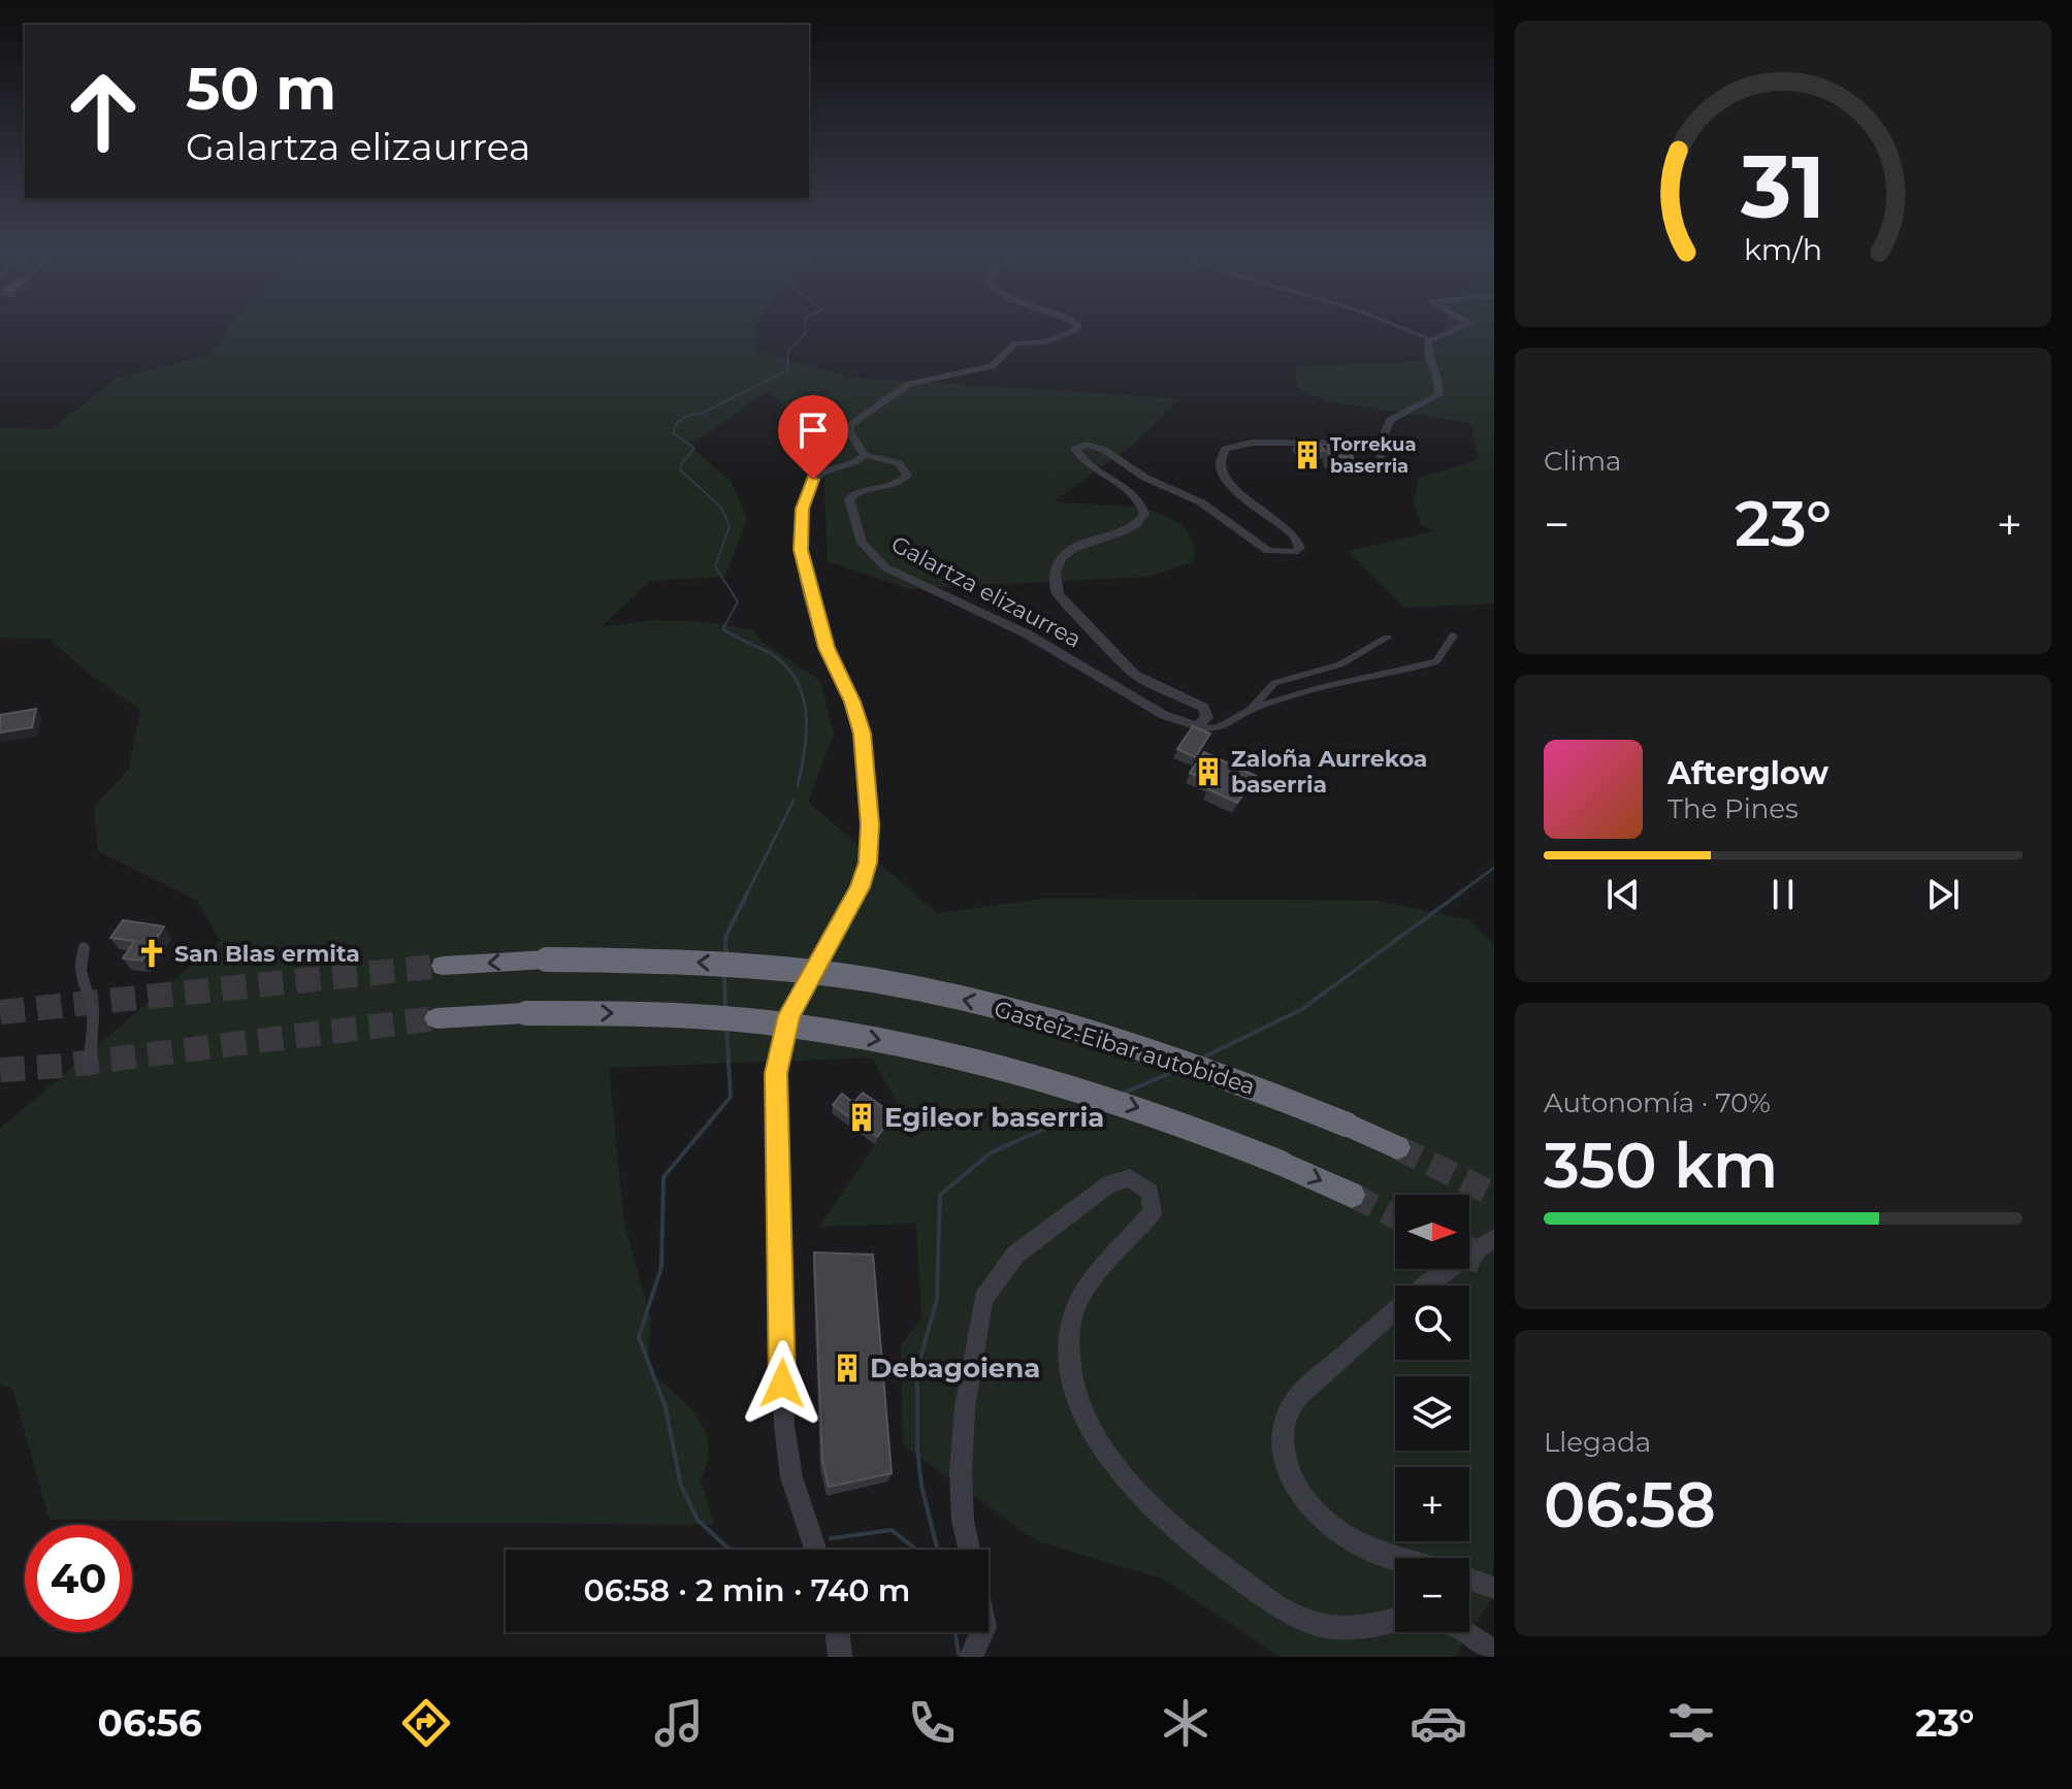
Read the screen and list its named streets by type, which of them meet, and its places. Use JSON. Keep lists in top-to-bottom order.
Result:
{
  "streets": {
    "highway": ["Gasteiz-Eibar autobidea"],
    "street": ["Galartza elizaurrea"]
  },
  "places": {
    "building": [
      "Torrekua baserria",
      "Zaloña Aurrekoa baserria",
      "Egileor baserria",
      "Debagoiena"
    ],
    "church": ["San Blas ermita"]
  },
  "north": "right",
  "page": {
    "turn": ["50 m", "Galartza elizaurrea"],
    "tile": [
      "Clima",
      ["Autonomía · 70%", "350 km"],
      ["Llegada", "06:58"]
    ],
    "heat": ["−", "23°", "+"],
    "song": ["Afterglow", "The Pines"],
    "map_buttons": ["+", "−"],
    "limit": "40",
    "trip": "06:58 · 2 min · 740 m",
    "tabs": ["06:56", "23°"],
    "gauge": ["31", "km/h"]
  }
}
